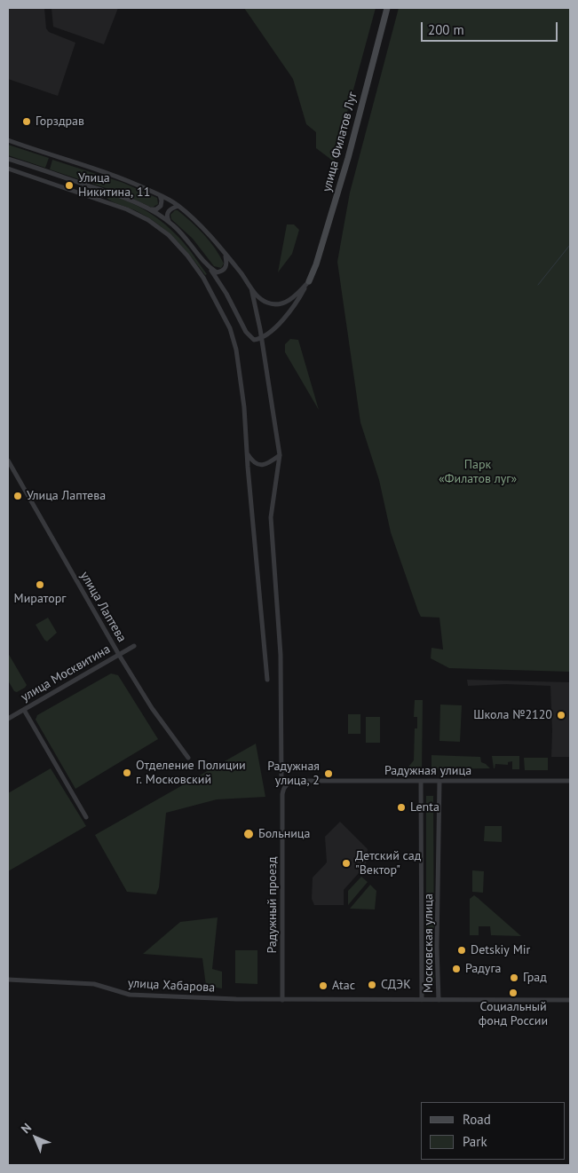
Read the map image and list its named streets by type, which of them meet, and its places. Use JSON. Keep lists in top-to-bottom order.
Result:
{
  "streets": {
    "street": [
      "улица Филатов Луг",
      "улица Лаптева",
      "улица Москвитина",
      "Радужная улица",
      "Радужный проезд",
      "Московская улица",
      "улица Хабарова"
    ]
  },
  "crossings": [
    ["улица Лаптева", "улица Москвитина"],
    ["Радужная улица", "Радужный проезд"],
    ["Радужная улица", "Московская улица"],
    ["Радужный проезд", "улица Хабарова"],
    ["Московская улица", "улица Хабарова"]
  ],
  "parks": ["Парк «Филатов луг»"],
  "places": [
    "Горздрав",
    "Улица Никитина, 11",
    "Улица Лаптева",
    "Мираторг",
    "Школа №2120",
    "Отделение Полиции г. Московский",
    "Радужная улица, 2",
    "Lenta",
    "Больница",
    "Детский сад \"Вектор\"",
    "Detskiy Mir",
    "Радуга",
    "Град",
    "СДЭК",
    "Atac",
    "Социальный фонд России"
  ],
  "legend": ["Road", "Park"],
  "scale_bar": "200 m",
  "north": "top left"
}
